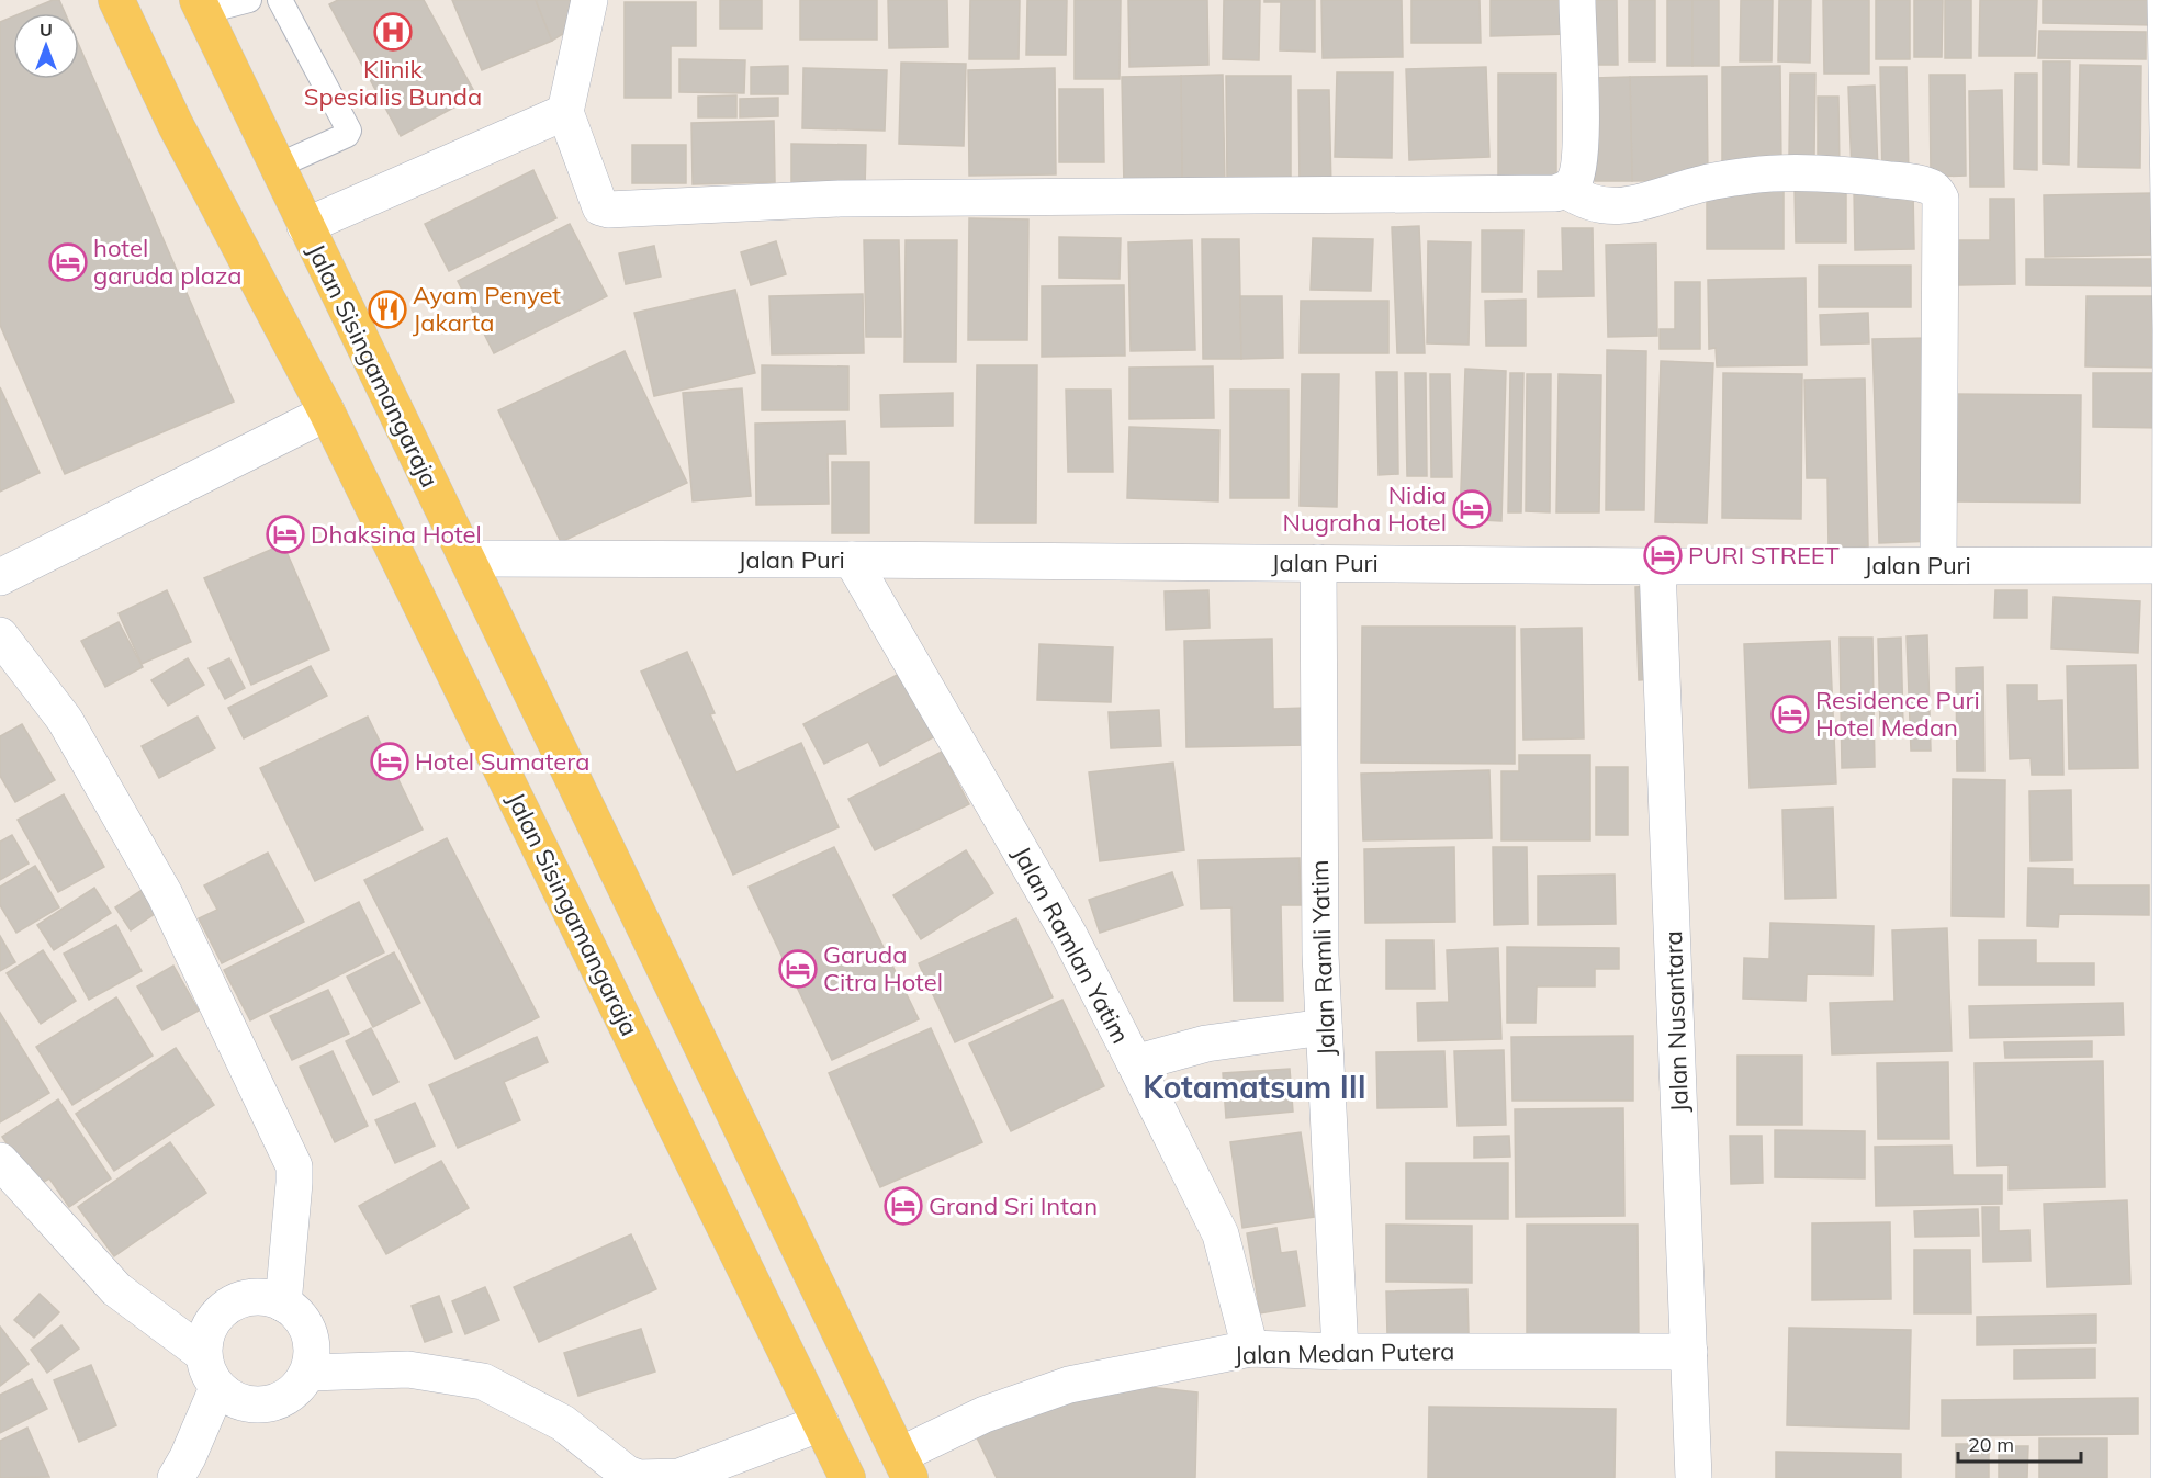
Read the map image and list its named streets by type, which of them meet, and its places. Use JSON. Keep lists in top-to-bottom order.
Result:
{
  "streets": {
    "main road": ["Jalan Sisingamangaraja"],
    "street": [
      "Jalan Puri",
      "Jalan Ramlan Yatim",
      "Jalan Ramli Yatim",
      "Jalan Nusantara",
      "Jalan Medan Putera"
    ]
  },
  "crossings": [
    ["Jalan Sisingamangaraja", "Jalan Puri"],
    ["Jalan Sisingamangaraja", "Jalan Medan Putera"],
    ["Jalan Puri", "Jalan Ramlan Yatim"],
    ["Jalan Puri", "Jalan Ramli Yatim"],
    ["Jalan Puri", "Jalan Nusantara"],
    ["Jalan Ramlan Yatim", "Jalan Medan Putera"],
    ["Jalan Ramli Yatim", "Jalan Medan Putera"],
    ["Jalan Nusantara", "Jalan Medan Putera"]
  ],
  "districts": ["Kotamatsum III"],
  "places": {
    "hospital": ["Klinik Spesialis Bunda"],
    "hotel": [
      "hotel garuda plaza",
      "Nidia Nugraha Hotel",
      "Dhaksina Hotel",
      "PURI STREET",
      "Residence Puri Hotel Medan",
      "Hotel Sumatera",
      "Garuda Citra Hotel",
      "Grand Sri Intan"
    ],
    "restaurant": ["Ayam Penyet Jakarta"]
  },
  "scale_bar": "20 m",
  "north": "top"
}
